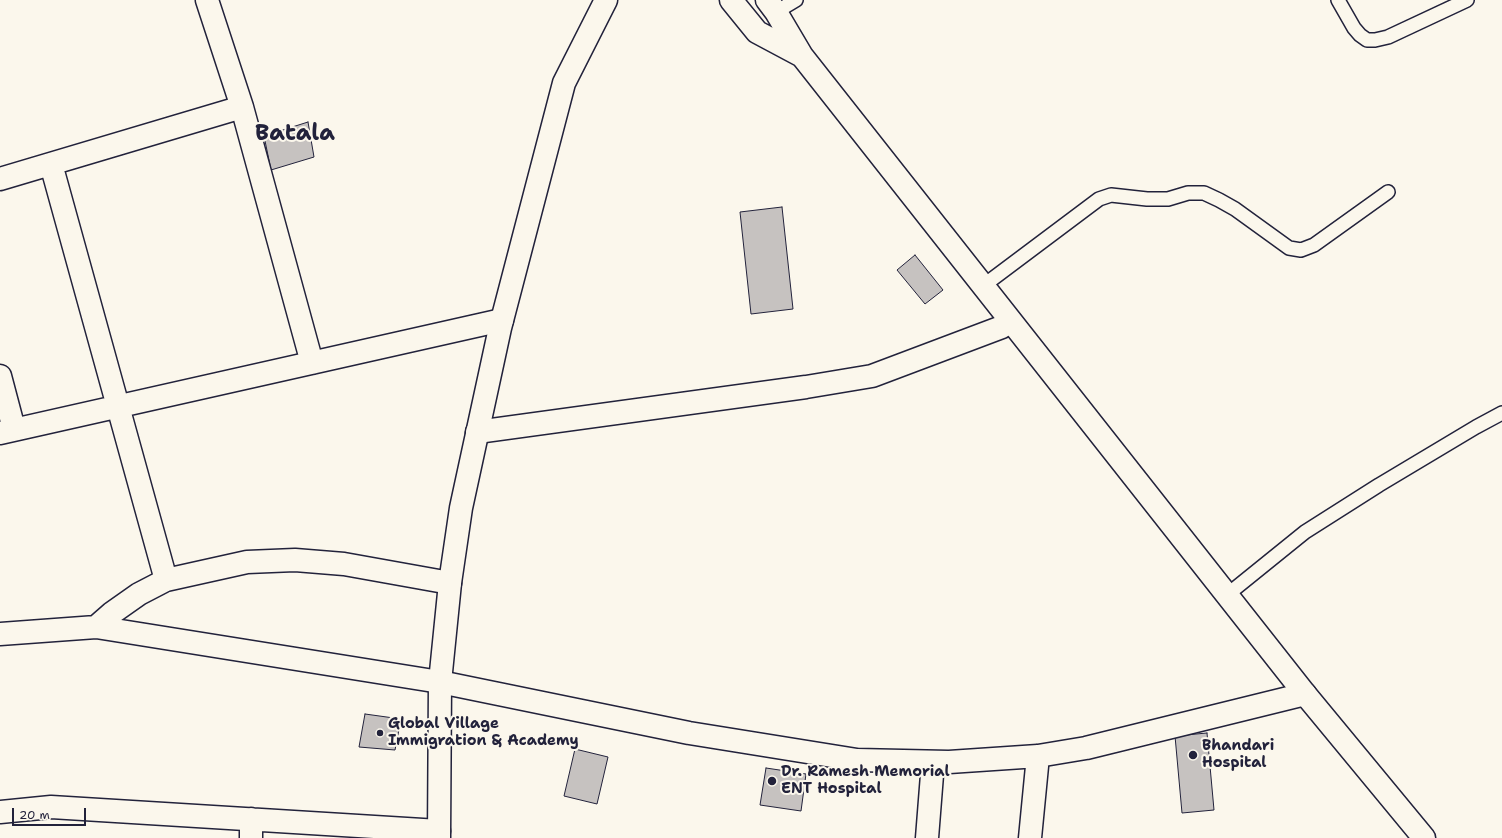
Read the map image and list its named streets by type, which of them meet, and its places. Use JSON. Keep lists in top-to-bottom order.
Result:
{
  "districts": ["Batala"],
  "places": ["Global Village Immigration & Academy", "Bhandari Hospital", "Dr. Ramesh Memorial ENT Hospital"],
  "scale_bar": "20 m"
}
